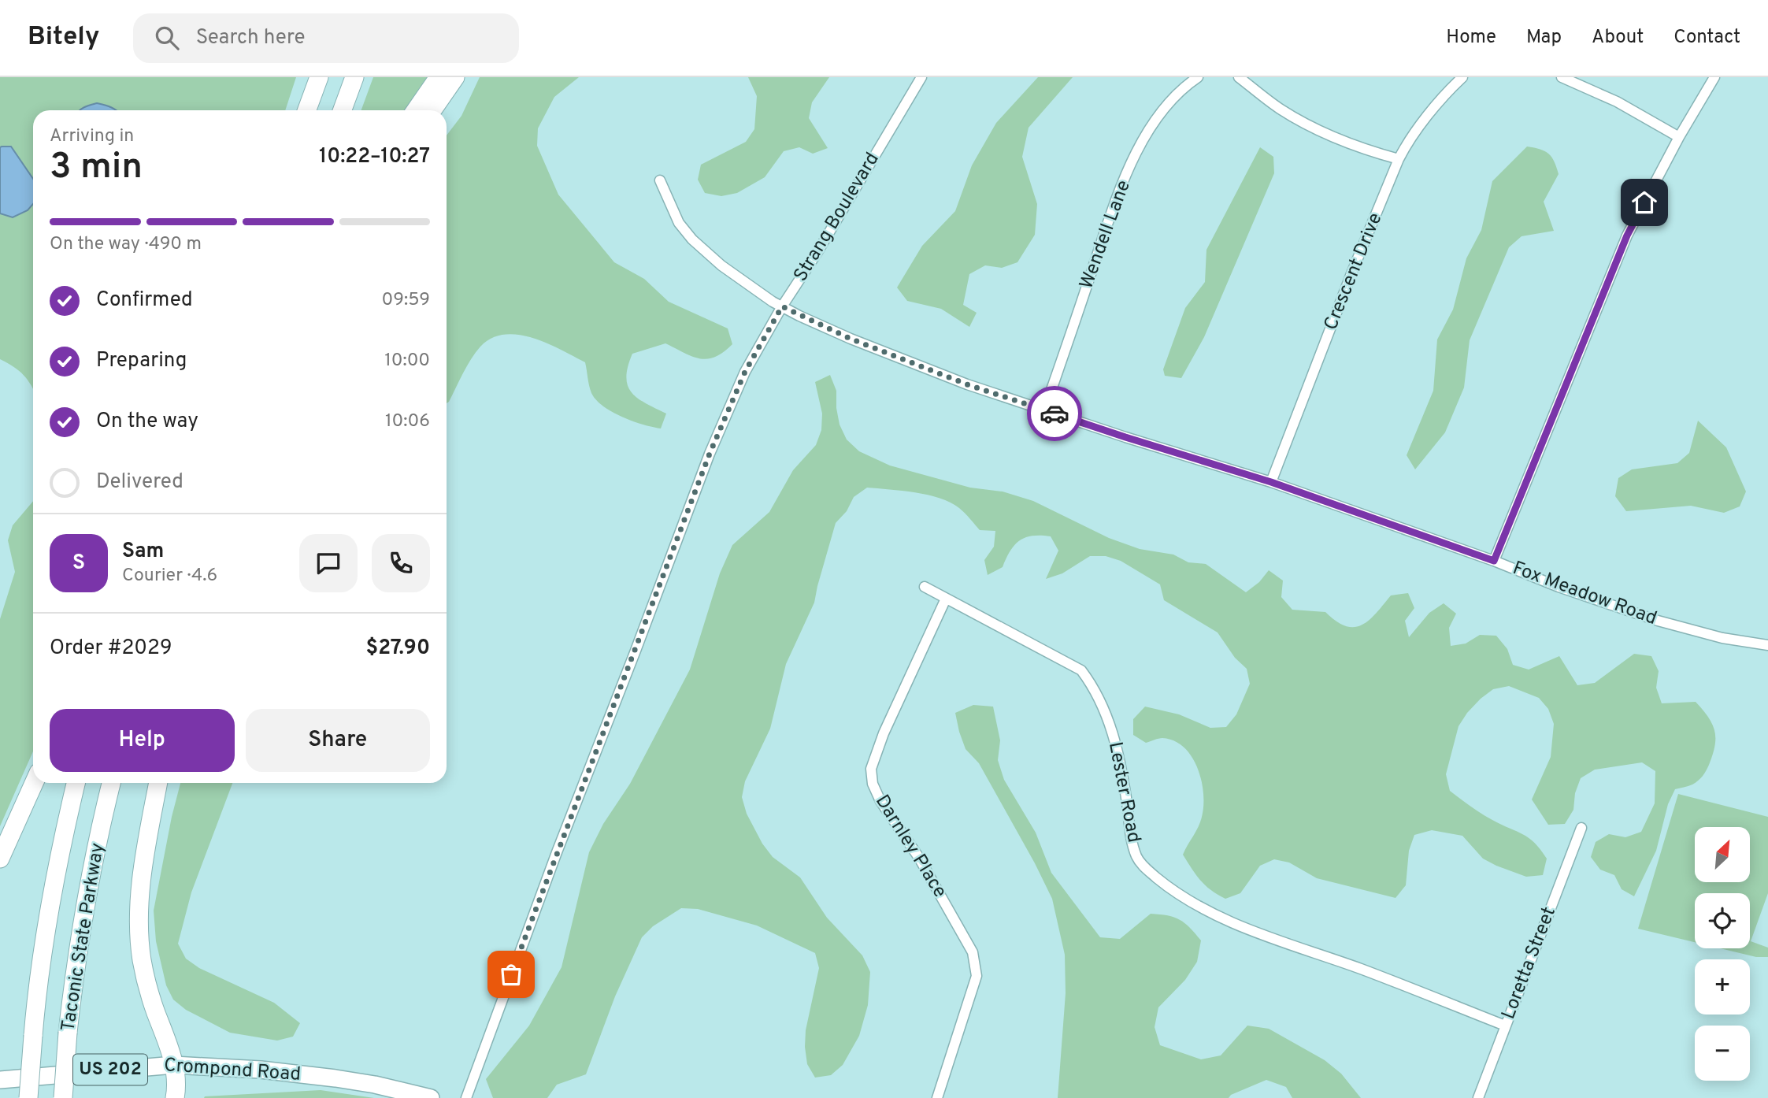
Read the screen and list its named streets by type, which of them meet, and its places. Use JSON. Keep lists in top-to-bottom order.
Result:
{
  "streets": {
    "highway": ["Taconic State Parkway", "US 202", "Crompond Road"],
    "street": [
      "Strang Boulevard",
      "Wendell Lane",
      "Crescent Drive",
      "Fox Meadow Road",
      "Lester Road",
      "Darnley Place",
      "Loretta Street"
    ]
  },
  "crossings": [
    ["Strang Boulevard", "Fox Meadow Road"],
    ["Wendell Lane", "Fox Meadow Road"],
    ["Crescent Drive", "Fox Meadow Road"],
    ["Lester Road", "Darnley Place"],
    ["Lester Road", "Loretta Street"]
  ],
  "north": "top right",
  "page": {
    "header": "Bitely",
    "search": "Search here",
    "nav": [
      "Home",
      "Map",
      "About",
      "Contact"
    ],
    "heading": ["3 min", "Arriving in", "10:22–10:27"],
    "panel": [
      "Sam",
      "Courier · 4.6",
      "Order #2029",
      "$27.90"
    ],
    "bar": "On the way · 490 m",
    "list": [
      ["Confirmed", "09:59"],
      ["Preparing", "10:00"],
      ["On the way", "10:06"],
      "Delivered"
    ],
    "round": "S",
    "buttons": ["Help", "Share"],
    "map_buttons": ["+", "−"]
  }
}
